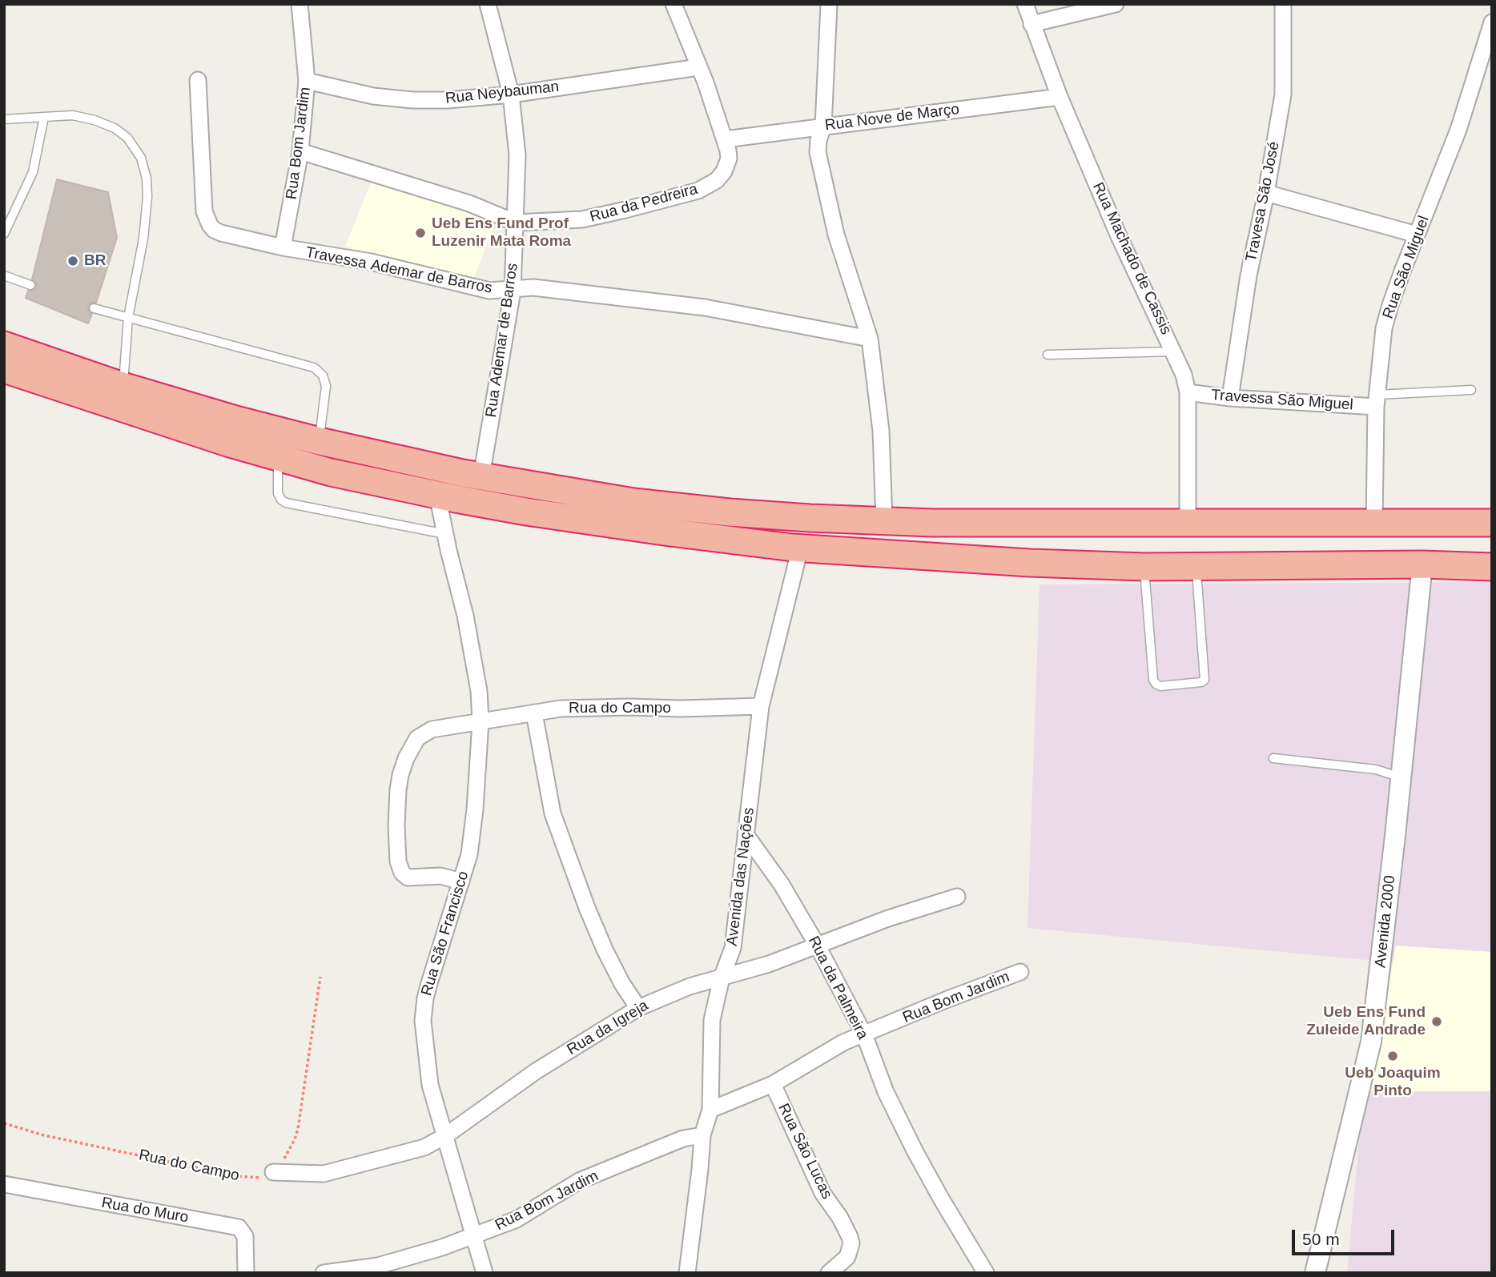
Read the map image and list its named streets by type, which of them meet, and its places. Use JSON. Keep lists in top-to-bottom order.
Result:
{
  "streets": {
    "street": [
      "Rua Neybauman",
      "Rua Nove de Março",
      "Rua Bom Jardim",
      "Travesa São José",
      "Rua da Pedreira",
      "Rua Machado de Cassis",
      "Rua São Miguel",
      "Travessa Ademar de Barros",
      "Rua Ademar de Barros",
      "Travessa São Miguel",
      "Rua do Campo",
      "Avenida das Nações",
      "Avenida 2000",
      "Rua São Francisco",
      "Rua da Palmeira",
      "Rua da Igreja",
      "Rua São Lucas",
      "Rua do Muro"
    ]
  },
  "crossings": [
    ["Rua Neybauman", "Rua Bom Jardim"],
    ["Rua Neybauman", "Rua da Pedreira"],
    ["Rua Neybauman", "Rua Ademar de Barros"],
    ["Rua Nove de Março", "Rua da Pedreira"],
    ["Rua Nove de Março", "Rua Machado de Cassis"],
    ["Rua Bom Jardim", "Rua da Pedreira"],
    ["Rua Bom Jardim", "Travessa Ademar de Barros"],
    ["Rua Bom Jardim", "Avenida das Nações"],
    ["Rua Bom Jardim", "Rua São Francisco"],
    ["Rua Bom Jardim", "Rua da Palmeira"],
    ["Rua Bom Jardim", "Rua São Lucas"],
    ["Travesa São José", "Travessa São Miguel"],
    ["Rua da Pedreira", "Rua Ademar de Barros"],
    ["Rua Machado de Cassis", "Travessa São Miguel"],
    ["Rua São Miguel", "Travessa São Miguel"],
    ["Travessa Ademar de Barros", "Rua Ademar de Barros"],
    ["Rua do Campo", "Avenida das Nações"],
    ["Rua do Campo", "Rua São Francisco"],
    ["Rua do Campo", "Rua da Igreja"],
    ["Avenida das Nações", "Rua da Palmeira"],
    ["Avenida das Nações", "Rua da Igreja"],
    ["Rua São Francisco", "Rua da Igreja"],
    ["Rua da Palmeira", "Rua da Igreja"]
  ],
  "places": [
    "Ueb Ens Fund Prof Luzenir Mata Roma",
    "BR",
    "Ueb Ens Fund Zuleide Andrade",
    "Ueb Joaquim Pinto"
  ],
  "scale_bar": "50 m"
}
